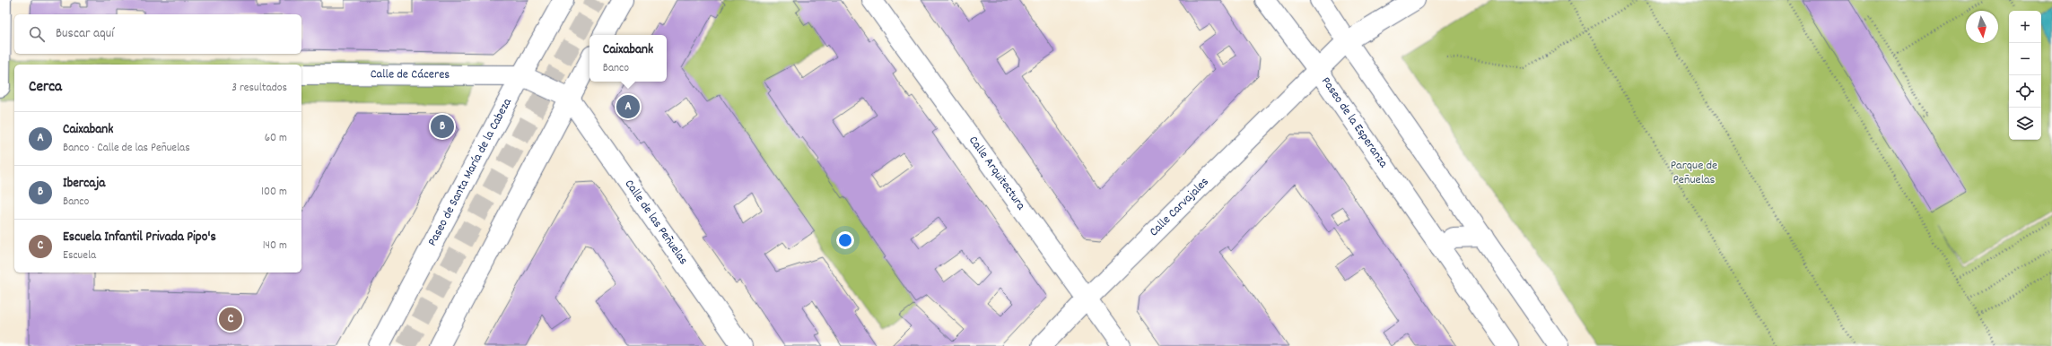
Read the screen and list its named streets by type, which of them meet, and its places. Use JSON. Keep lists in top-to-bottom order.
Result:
{
  "streets": {
    "street": [
      "Calle de Cáceres",
      "Paseo de la Esperanza",
      "Paseo de Santa María de la Cabeza",
      "Calle Arquitectura",
      "Calle Carvajales",
      "Calle de las Peñuelas"
    ]
  },
  "crossings": [
    ["Calle de Cáceres", "Paseo de Santa María de la Cabeza"],
    ["Paseo de la Esperanza", "Calle Carvajales"],
    ["Calle Arquitectura", "Calle Carvajales"]
  ],
  "parks": ["Parque de Peñuelas"],
  "north": "bottom",
  "page": {
    "map_buttons": ["+", "−"],
    "search": "Buscar aquí",
    "popup": ["Caixabank", "Banco"],
    "heading": ["Cerca", "3 resultados"],
    "pins": ["A", "B", "C"],
    "list": [
      {
        "mark": "A",
        "name": "Caixabank",
        "note": "Banco · Calle de las Peñuelas",
        "value": "60 m"
      },
      {
        "mark": "B",
        "name": "Ibercaja",
        "note": "Banco",
        "value": "100 m"
      },
      {
        "mark": "C",
        "name": "Escuela Infantil Privada Pipo's",
        "note": "Escuela",
        "value": "140 m"
      }
    ]
  }
}
